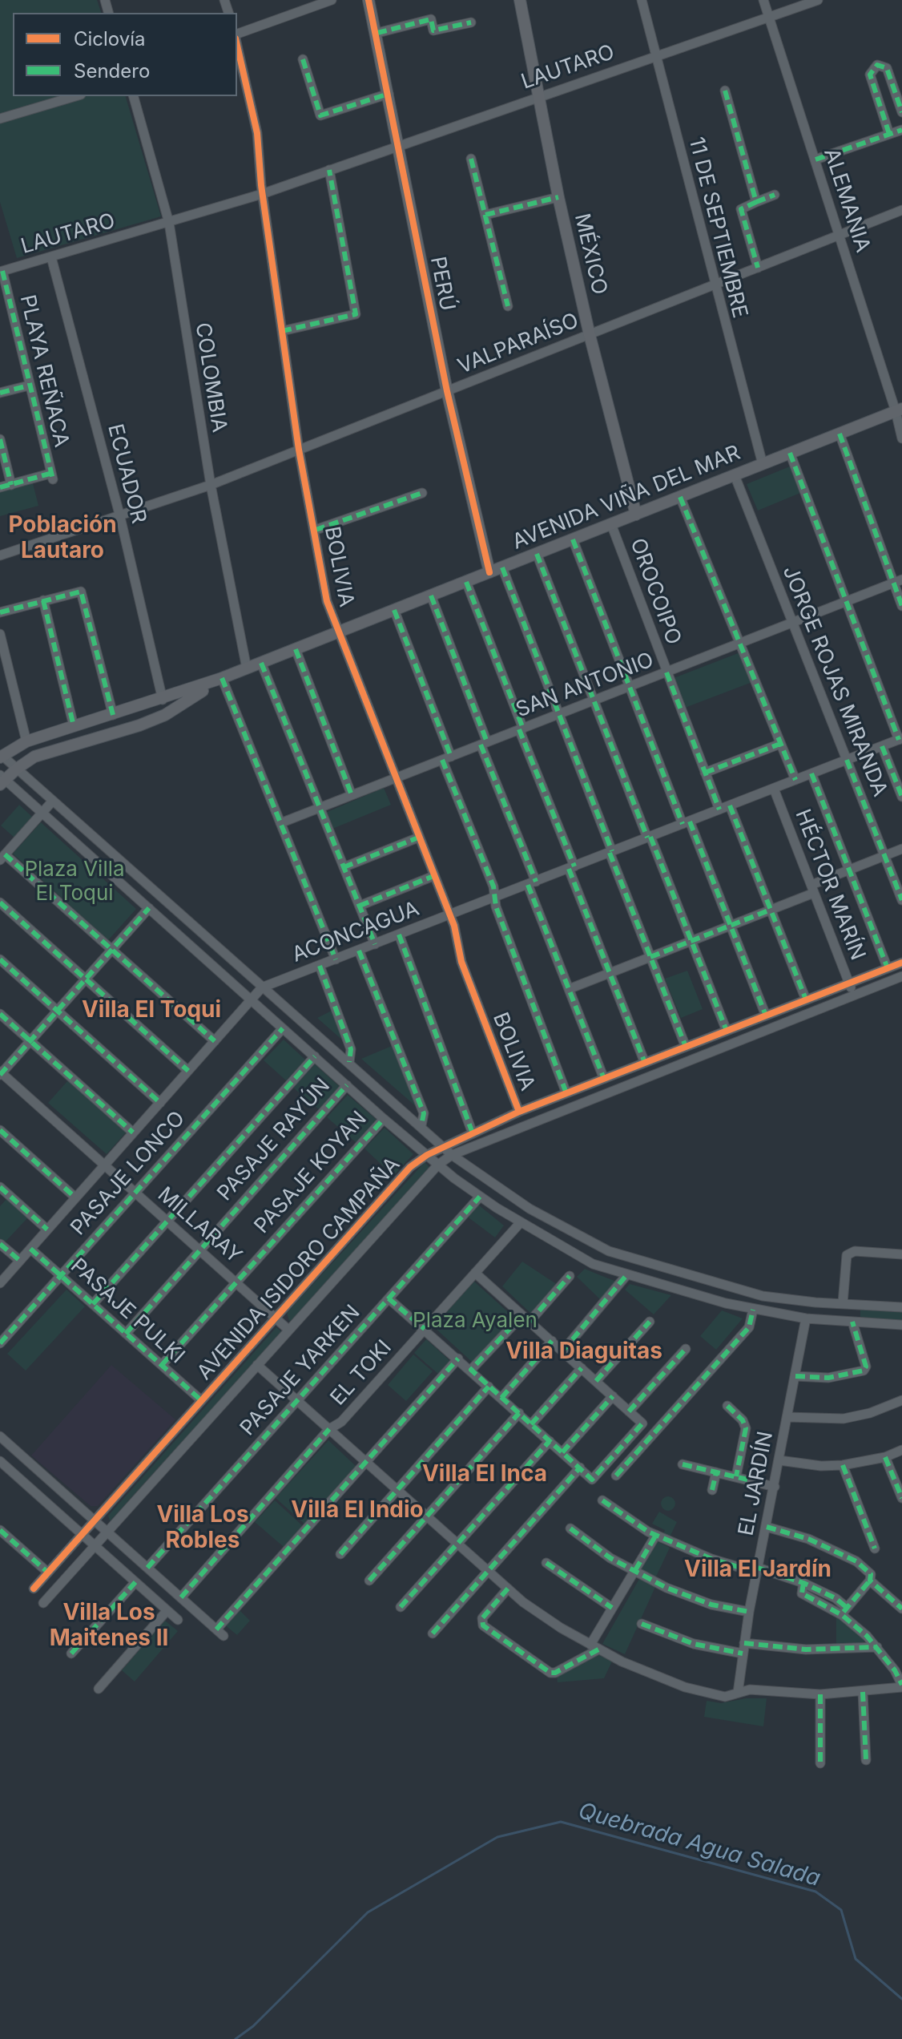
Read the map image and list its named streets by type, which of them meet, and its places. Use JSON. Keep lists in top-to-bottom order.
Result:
{
  "streets": {
    "main road": ["MÉXICO", "PERÚ", "AVENIDA VIÑA DEL MAR"],
    "street": [
      "LAUTARO",
      "ALEMANIA",
      "11 DE SEPTIEMBRE",
      "VALPARAÍSO",
      "PLAYA REÑACA",
      "COLOMBIA",
      "ECUADOR",
      "BOLIVIA",
      "OROCOIPO",
      "JORGE ROJAS MIRANDA",
      "SAN ANTONIO",
      "HÉCTOR MARÍN",
      "ACONCAGUA",
      "PASAJE RAYÚN",
      "PASAJE KOYAN",
      "PASAJE LONCO",
      "MILLARAY",
      "AVENIDA ISIDORO CAMPAÑA",
      "PASAJE PULKI",
      "PASAJE YARKEN",
      "EL TOKI",
      "EL JARDÍN"
    ]
  },
  "crossings": [
    ["LAUTARO", "ALEMANIA"],
    ["LAUTARO", "11 DE SEPTIEMBRE"],
    ["LAUTARO", "MÉXICO"],
    ["LAUTARO", "PERÚ"],
    ["LAUTARO", "PLAYA REÑACA"],
    ["LAUTARO", "COLOMBIA"],
    ["LAUTARO", "ECUADOR"],
    ["LAUTARO", "BOLIVIA"],
    ["ALEMANIA", "VALPARAÍSO"],
    ["ALEMANIA", "AVENIDA VIÑA DEL MAR"],
    ["11 DE SEPTIEMBRE", "VALPARAÍSO"],
    ["11 DE SEPTIEMBRE", "AVENIDA VIÑA DEL MAR"],
    ["MÉXICO", "VALPARAÍSO"],
    ["MÉXICO", "AVENIDA VIÑA DEL MAR"],
    ["PERÚ", "VALPARAÍSO"],
    ["PERÚ", "AVENIDA VIÑA DEL MAR"],
    ["VALPARAÍSO", "COLOMBIA"],
    ["VALPARAÍSO", "ECUADOR"],
    ["VALPARAÍSO", "BOLIVIA"],
    ["COLOMBIA", "AVENIDA VIÑA DEL MAR"],
    ["ECUADOR", "AVENIDA VIÑA DEL MAR"],
    ["AVENIDA VIÑA DEL MAR", "BOLIVIA"],
    ["AVENIDA VIÑA DEL MAR", "OROCOIPO"],
    ["AVENIDA VIÑA DEL MAR", "JORGE ROJAS MIRANDA"],
    ["BOLIVIA", "SAN ANTONIO"],
    ["BOLIVIA", "ACONCAGUA"],
    ["BOLIVIA", "AVENIDA ISIDORO CAMPAÑA"],
    ["OROCOIPO", "SAN ANTONIO"],
    ["OROCOIPO", "ACONCAGUA"],
    ["JORGE ROJAS MIRANDA", "SAN ANTONIO"],
    ["JORGE ROJAS MIRANDA", "ACONCAGUA"],
    ["HÉCTOR MARÍN", "ACONCAGUA"],
    ["HÉCTOR MARÍN", "AVENIDA ISIDORO CAMPAÑA"],
    ["ACONCAGUA", "MILLARAY"],
    ["ACONCAGUA", "PASAJE PULKI"],
    ["PASAJE RAYÚN", "MILLARAY"],
    ["PASAJE RAYÚN", "PASAJE PULKI"],
    ["PASAJE KOYAN", "MILLARAY"],
    ["PASAJE KOYAN", "PASAJE PULKI"],
    ["PASAJE LONCO", "MILLARAY"],
    ["PASAJE LONCO", "PASAJE PULKI"],
    ["MILLARAY", "AVENIDA ISIDORO CAMPAÑA"],
    ["AVENIDA ISIDORO CAMPAÑA", "PASAJE PULKI"]
  ],
  "districts": [
    "Población Lautaro",
    "Villa El Toqui",
    "Villa Diaguitas",
    "Villa El Inca",
    "Villa El Indio",
    "Villa Los Robles",
    "Villa El Jardín",
    "Villa Los Maitenes II"
  ],
  "water": ["Quebrada Agua Salada"],
  "parks": ["Plaza Villa El Toqui", "Plaza Ayalen"],
  "legend": ["Ciclovía", "Sendero"]
}
